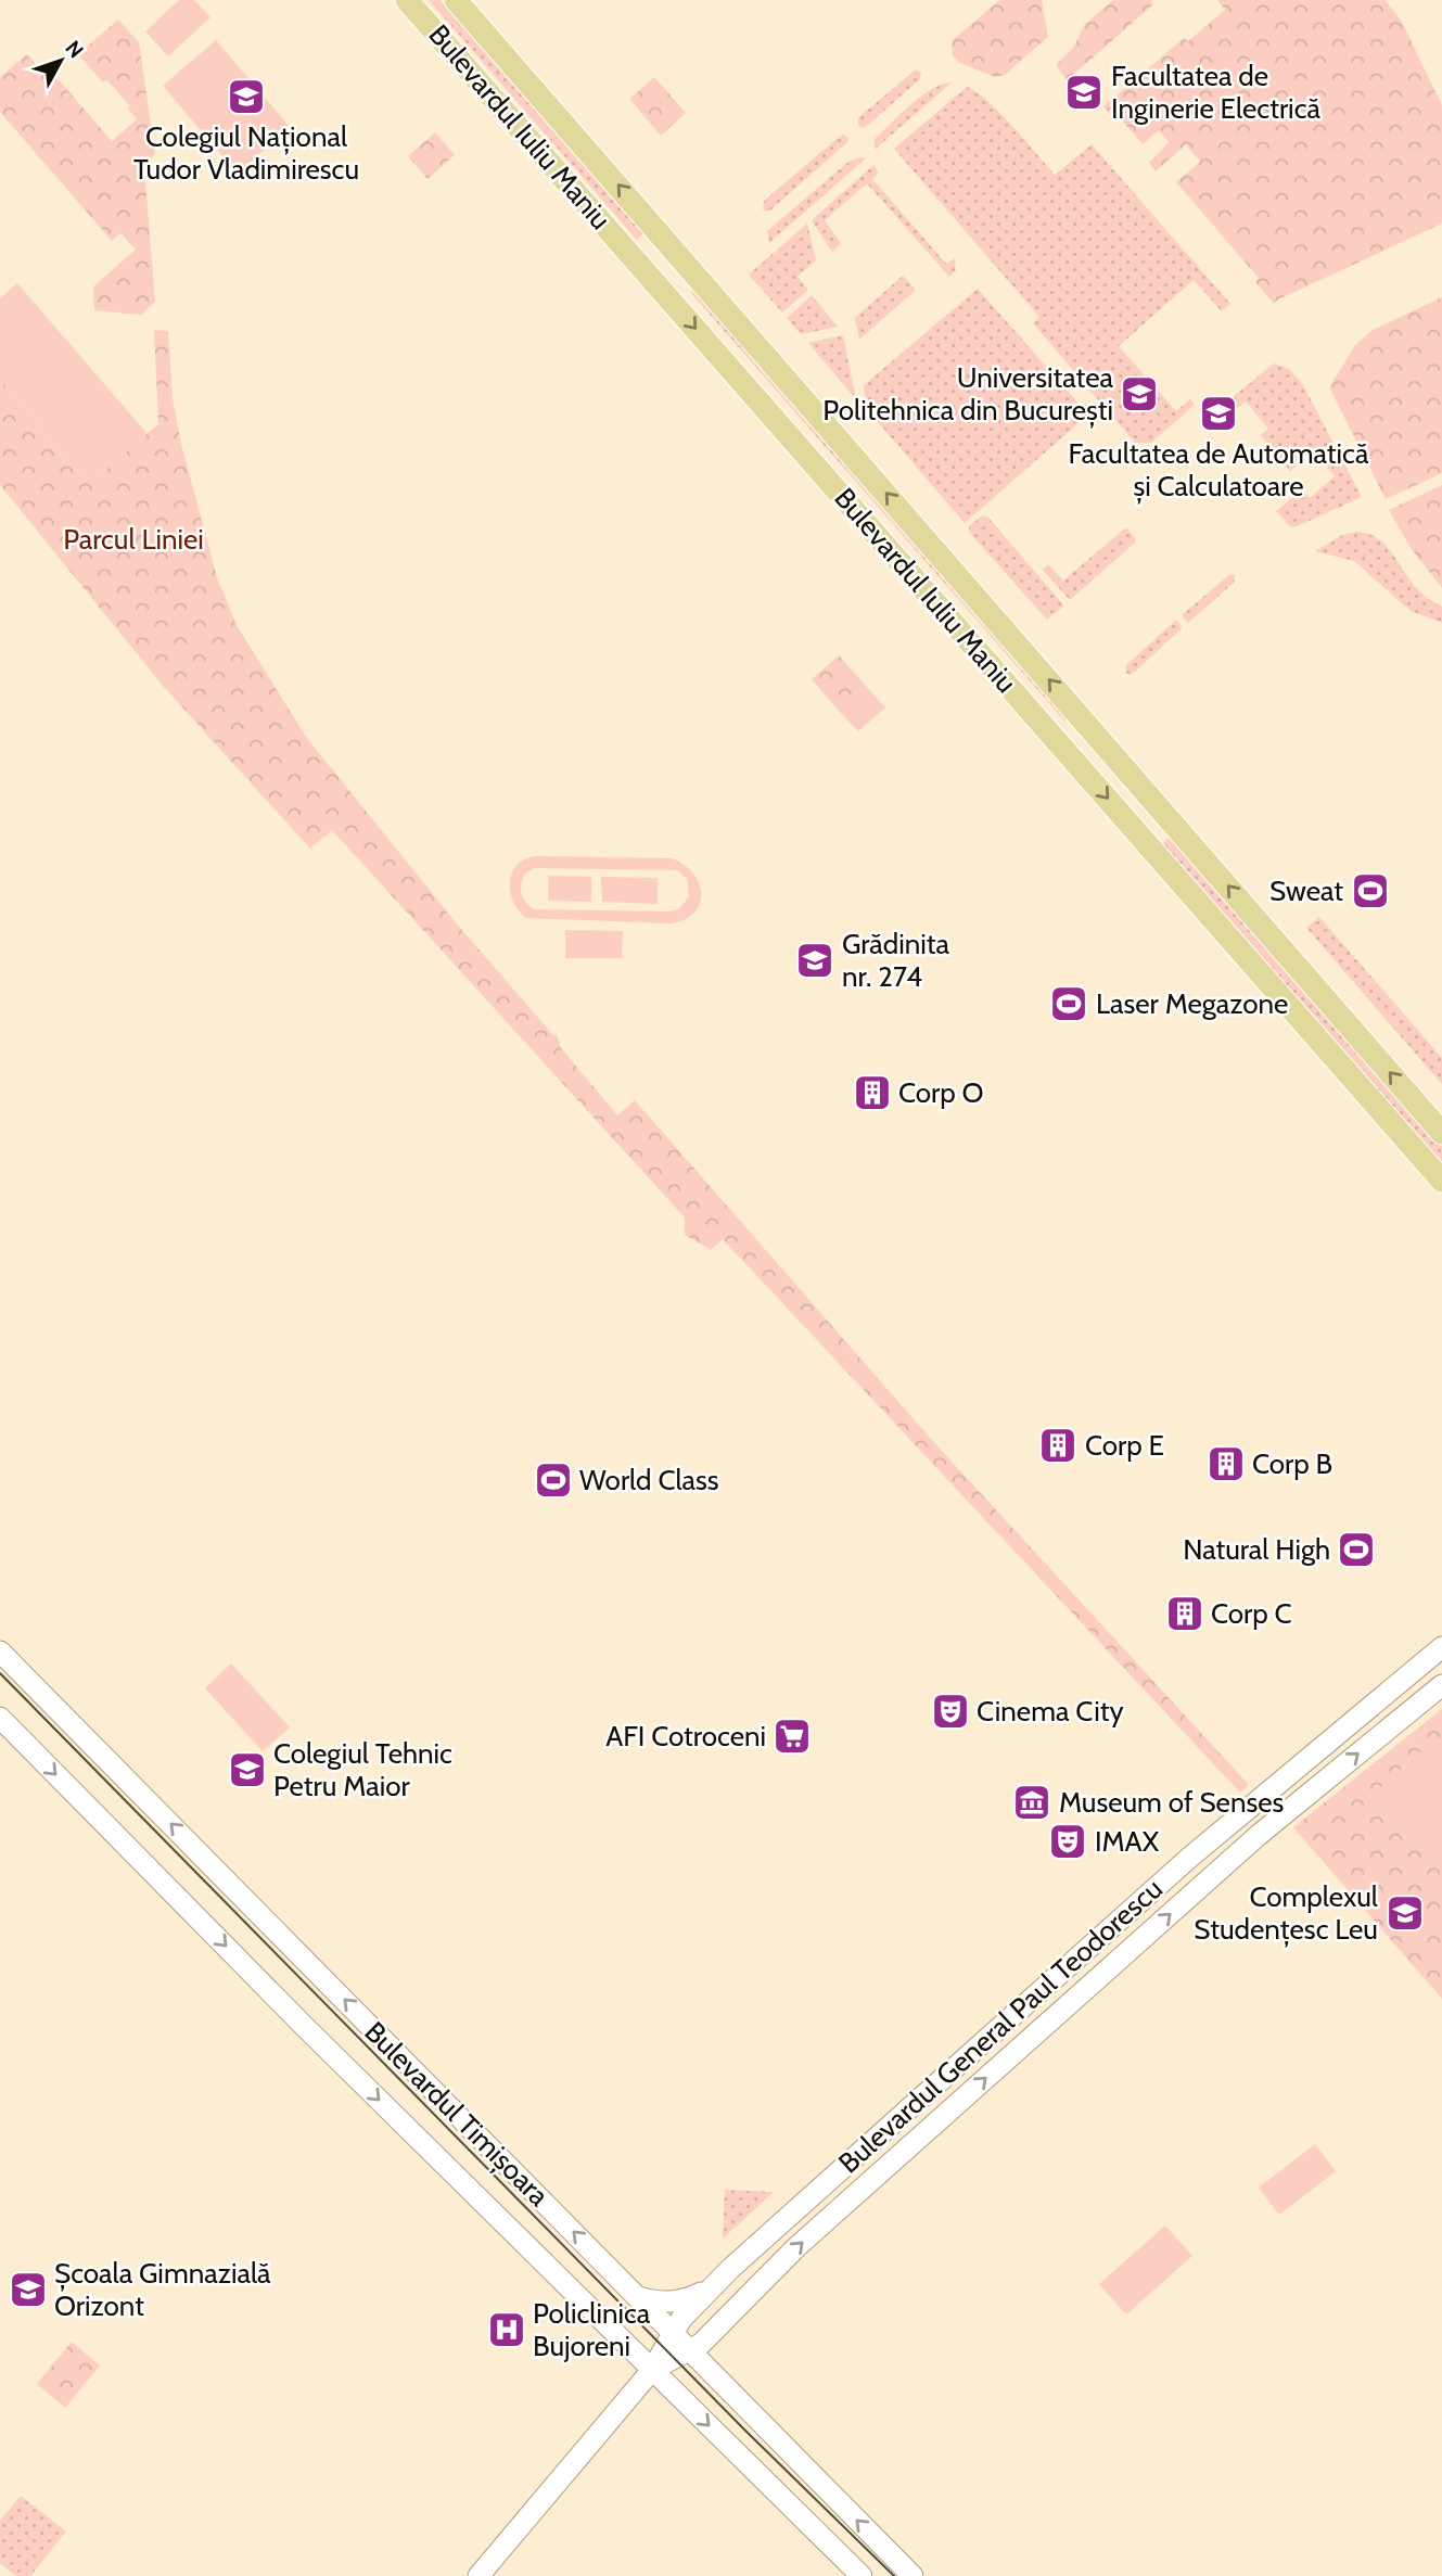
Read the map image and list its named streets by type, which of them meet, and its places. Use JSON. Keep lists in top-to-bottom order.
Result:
{
  "streets": {
    "main road": ["Bulevardul Iuliu Maniu", "Bulevardul General Paul Teodorescu", "Bulevardul Timișoara"]
  },
  "crossings": [
    ["Bulevardul General Paul Teodorescu", "Bulevardul Timișoara"]
  ],
  "parks": ["Parcul Liniei"],
  "places": {
    "school or university": [
      "Facultatea de Inginerie Electrică",
      "Colegiul Național Tudor Vladimirescu",
      "Universitatea Politehnica din București",
      "Facultatea de Automatică și Calculatoare",
      "Grădinita nr. 274",
      "Colegiul Tehnic Petru Maior",
      "Complexul Studențesc Leu",
      "Școala Gimnazială Orizont"
    ],
    "sports": [
      "Sweat",
      "Laser Megazone",
      "World Class",
      "Natural High"
    ],
    "building": [
      "Corp O",
      "Corp E",
      "Corp B",
      "Corp C"
    ],
    "theatre": ["Cinema City", "IMAX"],
    "supermarket": ["AFI Cotroceni"],
    "museum": ["Museum of Senses"],
    "hospital": ["Policlinica Bujoreni"]
  },
  "north": "top right"
}
